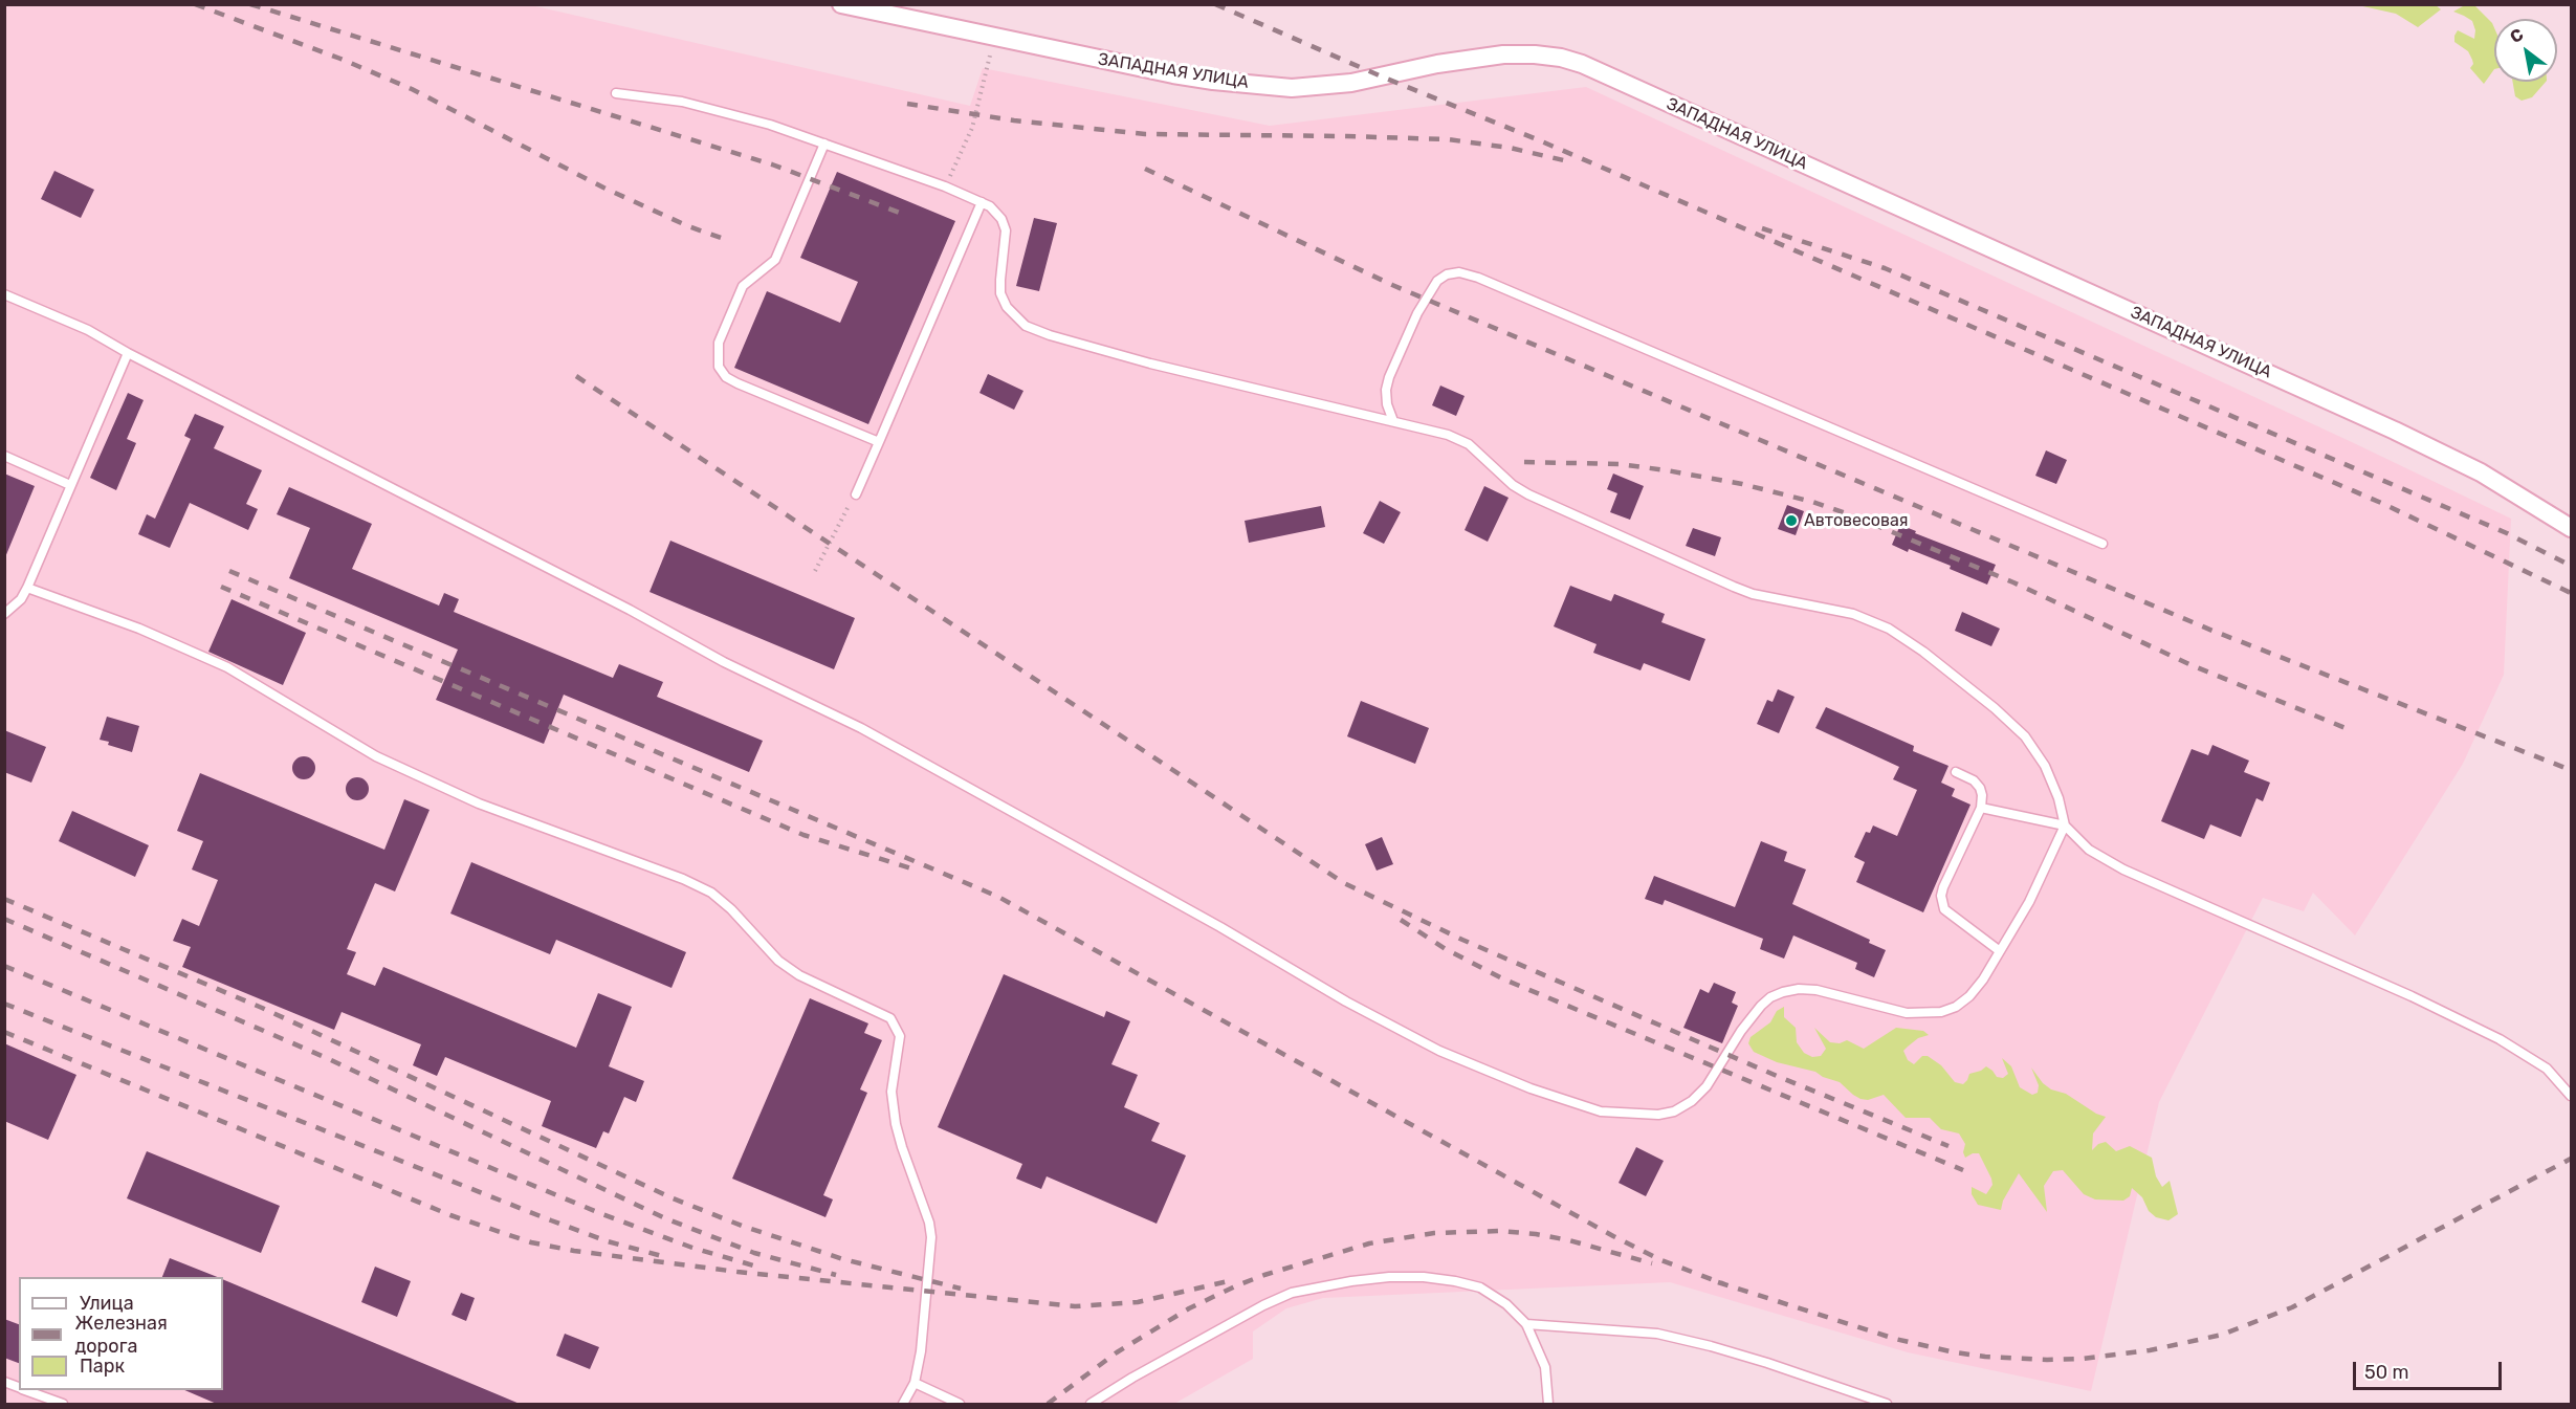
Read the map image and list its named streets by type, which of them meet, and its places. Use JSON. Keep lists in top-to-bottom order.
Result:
{
  "streets": {
    "street": ["ЗАПАДНАЯ УЛИЦА"]
  },
  "places": ["Автовесовая"],
  "legend": ["Улица", "Железная дорога", "Парк"],
  "scale_bar": "50 m",
  "north": "top left"
}
